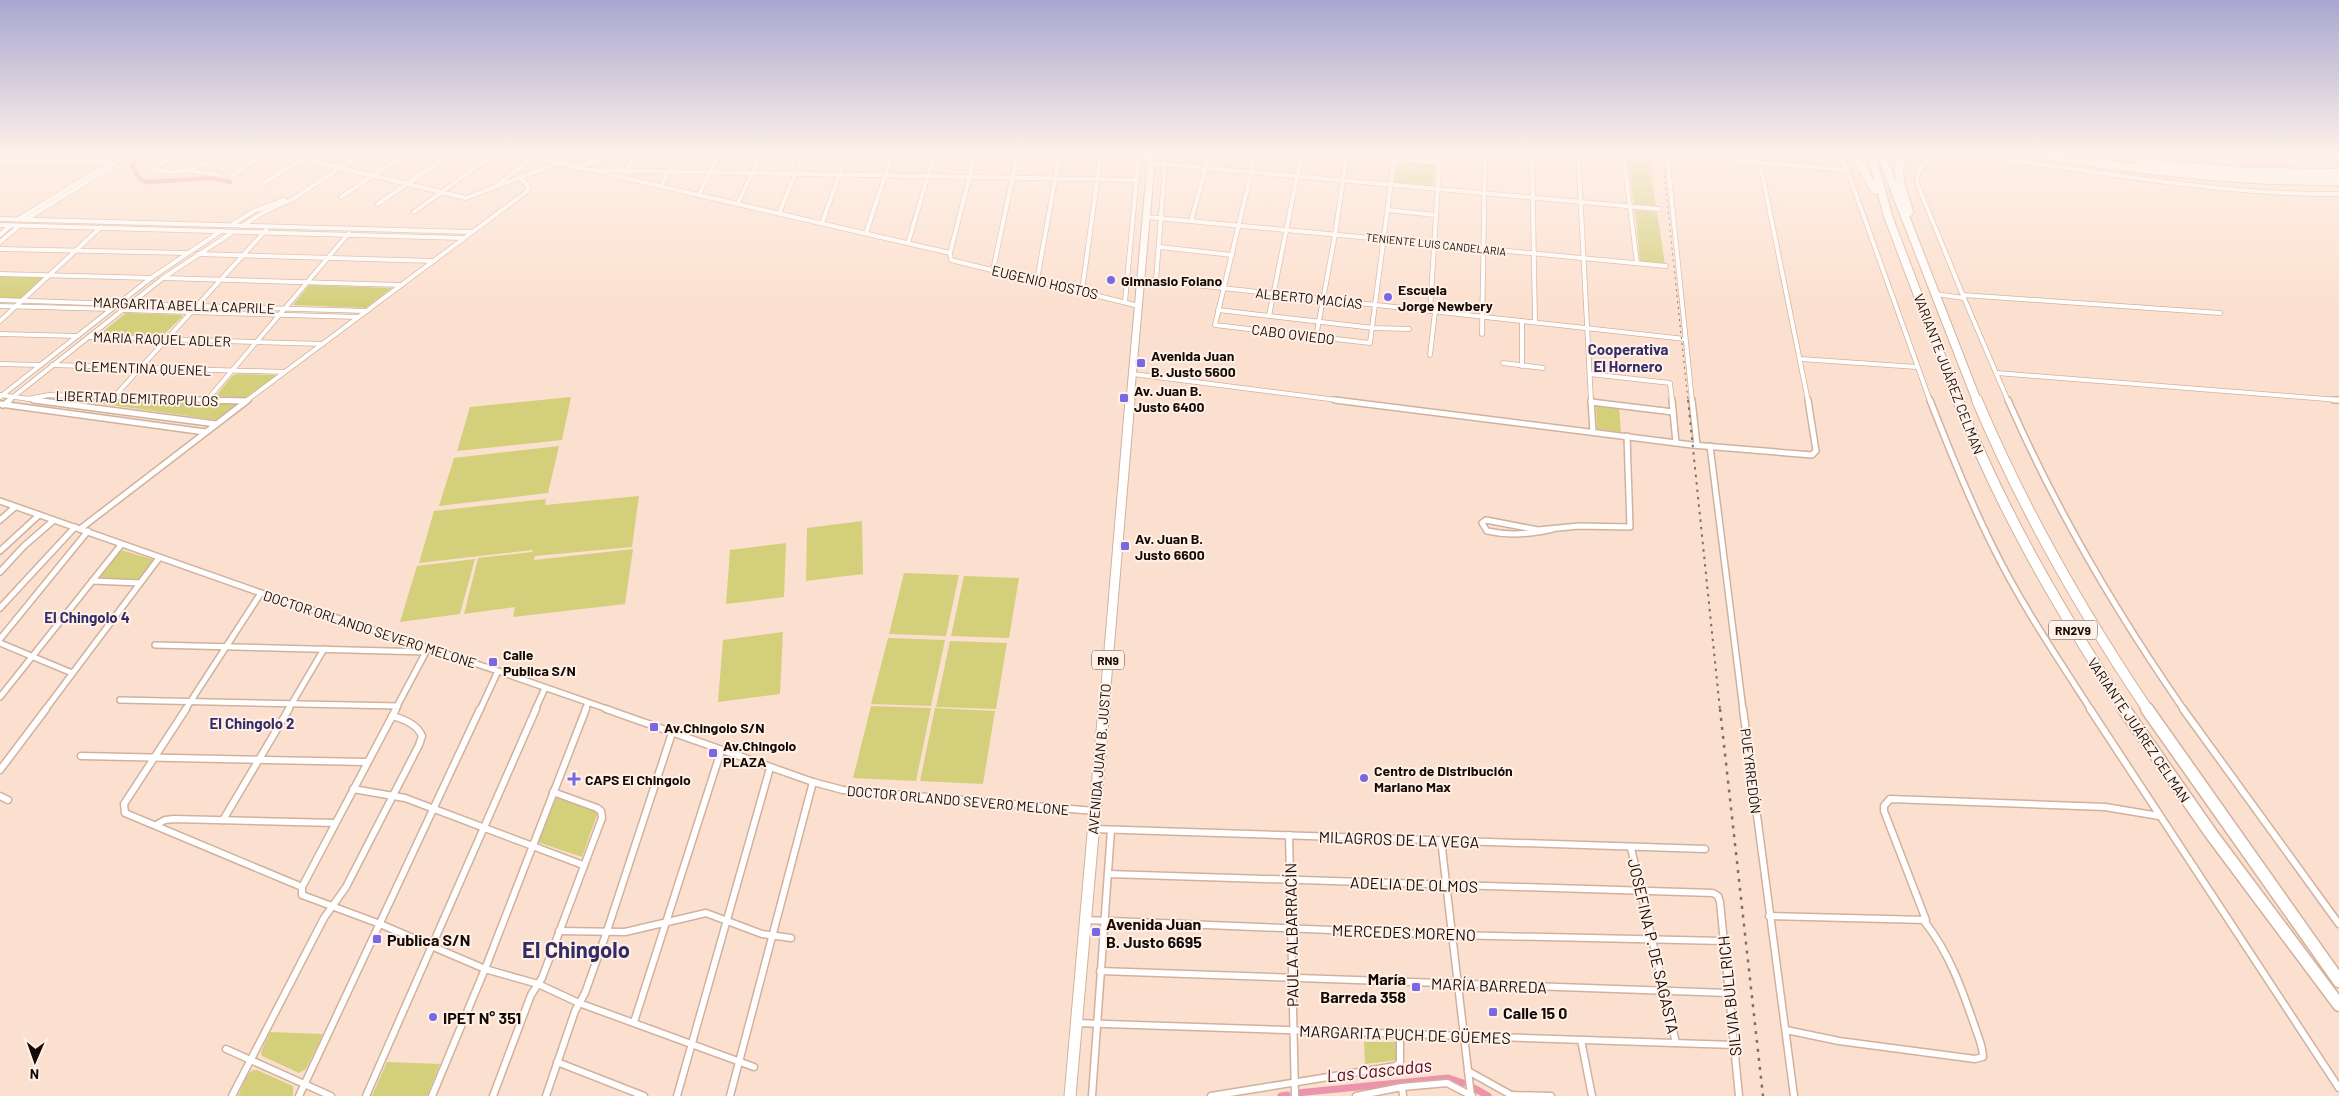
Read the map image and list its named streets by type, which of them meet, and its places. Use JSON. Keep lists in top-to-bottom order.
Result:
{
  "streets": {
    "highway": ["VARIANTE JUÁREZ CELMAN", "RN2V9"],
    "main road": ["RN9", "AVENIDA JUAN B. JUSTO"],
    "street": [
      "TENIENTE LUIS CANDELARIA",
      "EUGENIO HOSTOS",
      "ALBERTO MACÍAS",
      "MARGARITA ABELLA CAPRILE",
      "CABO OVIEDO",
      "MARIA RAQUEL ADLER",
      "CLEMENTINA QUENEL",
      "LIBERTAD DEMITROPULOS",
      "DOCTOR ORLANDO SEVERO MELONE",
      "PUEYRREDÓN",
      "MILAGROS DE LA VEGA",
      "ADELIA DE OLMOS",
      "MERCEDES MORENO",
      "PAULA ALBARRACÍN",
      "JOSEFINA P. DE SAGASTA",
      "MARÍA BARREDA",
      "SILVIA BULLRICH",
      "MARGARITA PUCH DE GÜEMES"
    ]
  },
  "crossings": [
    ["TENIENTE LUIS CANDELARIA", "AVENIDA JUAN B. JUSTO"],
    ["EUGENIO HOSTOS", "AVENIDA JUAN B. JUSTO"],
    ["ALBERTO MACÍAS", "AVENIDA JUAN B. JUSTO"],
    ["DOCTOR ORLANDO SEVERO MELONE", "AVENIDA JUAN B. JUSTO"],
    ["AVENIDA JUAN B. JUSTO", "MILAGROS DE LA VEGA"],
    ["AVENIDA JUAN B. JUSTO", "MERCEDES MORENO"],
    ["AVENIDA JUAN B. JUSTO", "MARGARITA PUCH DE GÜEMES"],
    ["MILAGROS DE LA VEGA", "PAULA ALBARRACÍN"],
    ["MILAGROS DE LA VEGA", "JOSEFINA P. DE SAGASTA"],
    ["ADELIA DE OLMOS", "PAULA ALBARRACÍN"],
    ["ADELIA DE OLMOS", "JOSEFINA P. DE SAGASTA"],
    ["ADELIA DE OLMOS", "SILVIA BULLRICH"],
    ["MERCEDES MORENO", "PAULA ALBARRACÍN"],
    ["MERCEDES MORENO", "JOSEFINA P. DE SAGASTA"],
    ["MERCEDES MORENO", "SILVIA BULLRICH"],
    ["PAULA ALBARRACÍN", "MARÍA BARREDA"],
    ["PAULA ALBARRACÍN", "MARGARITA PUCH DE GÜEMES"],
    ["JOSEFINA P. DE SAGASTA", "MARÍA BARREDA"],
    ["JOSEFINA P. DE SAGASTA", "MARGARITA PUCH DE GÜEMES"],
    ["MARÍA BARREDA", "SILVIA BULLRICH"],
    ["SILVIA BULLRICH", "MARGARITA PUCH DE GÜEMES"]
  ],
  "districts": [
    "Cooperativa El Hornero",
    "El Chingolo 4",
    "El Chingolo 2",
    "El Chingolo"
  ],
  "water": ["Las Cascadas"],
  "places": {
    "other": [
      "Gimnasio Foiano",
      "Escuela Jorge Newbery",
      "Centro de Distribución Mariano Max",
      "IPET N° 351"
    ],
    "transit": [
      "Avenida Juan B. Justo 5600",
      "Av. Juan B. Justo 6400",
      "Av. Juan B. Justo 6600",
      "Calle Publica S/N",
      "Av.Chingolo S/N",
      "Av.Chingolo PLAZA",
      "Avenida Juan B. Justo 6695",
      "Publica S/N",
      "María Barreda 358",
      "Calle 15 0"
    ],
    "health": ["CAPS El Chingolo"]
  },
  "north": "bottom"
}
